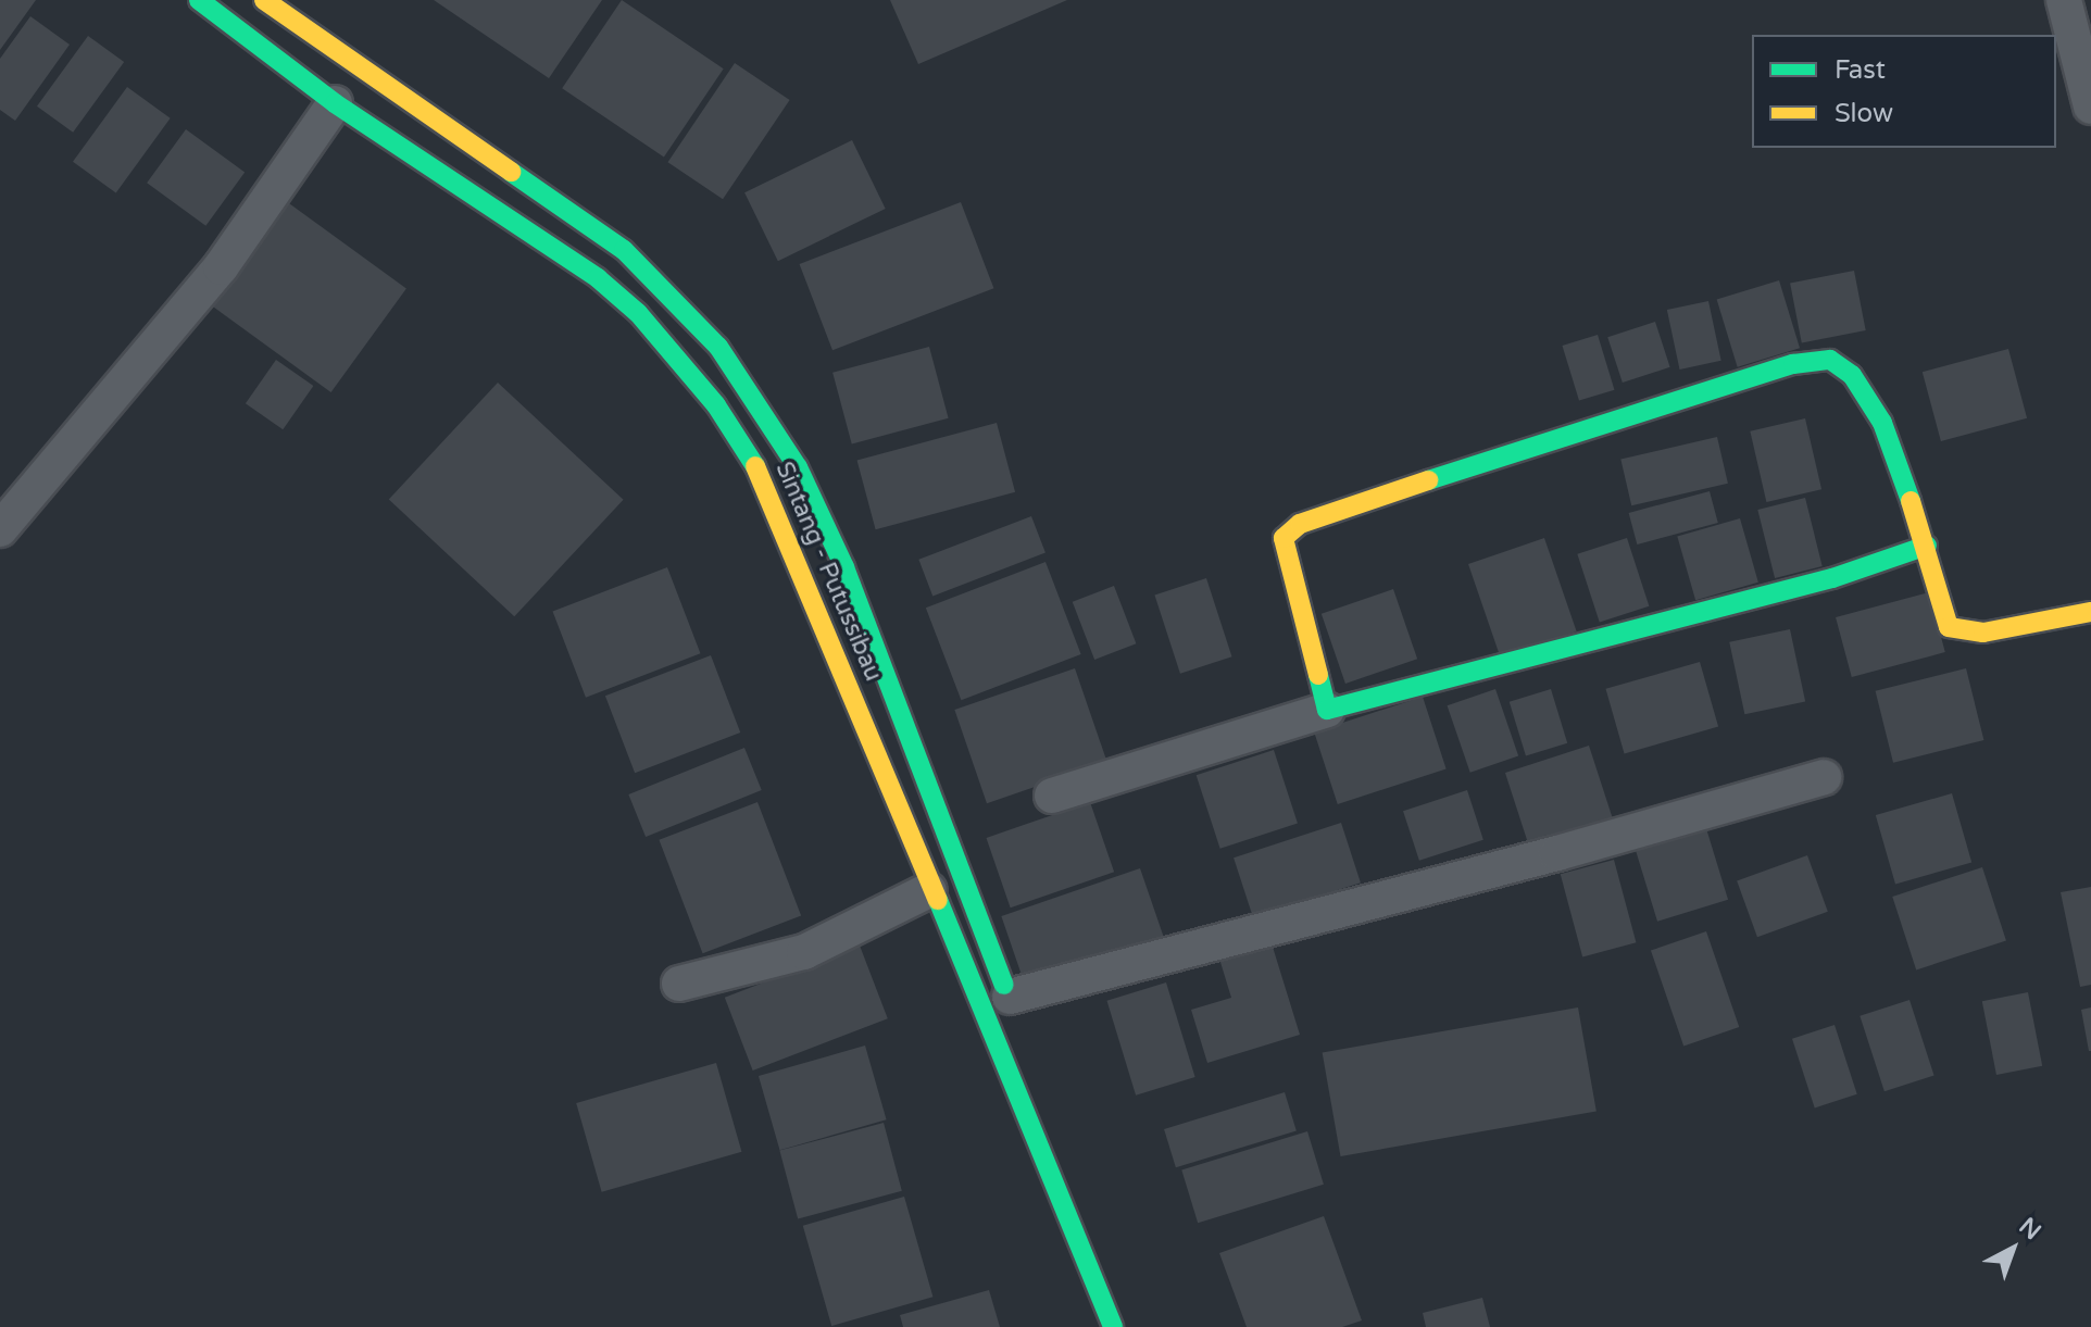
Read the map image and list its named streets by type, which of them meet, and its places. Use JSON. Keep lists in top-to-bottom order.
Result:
{
  "streets": {
    "main road": ["Sintang - Putussibau"]
  },
  "legend": ["Fast", "Slow"],
  "north": "top right"
}
